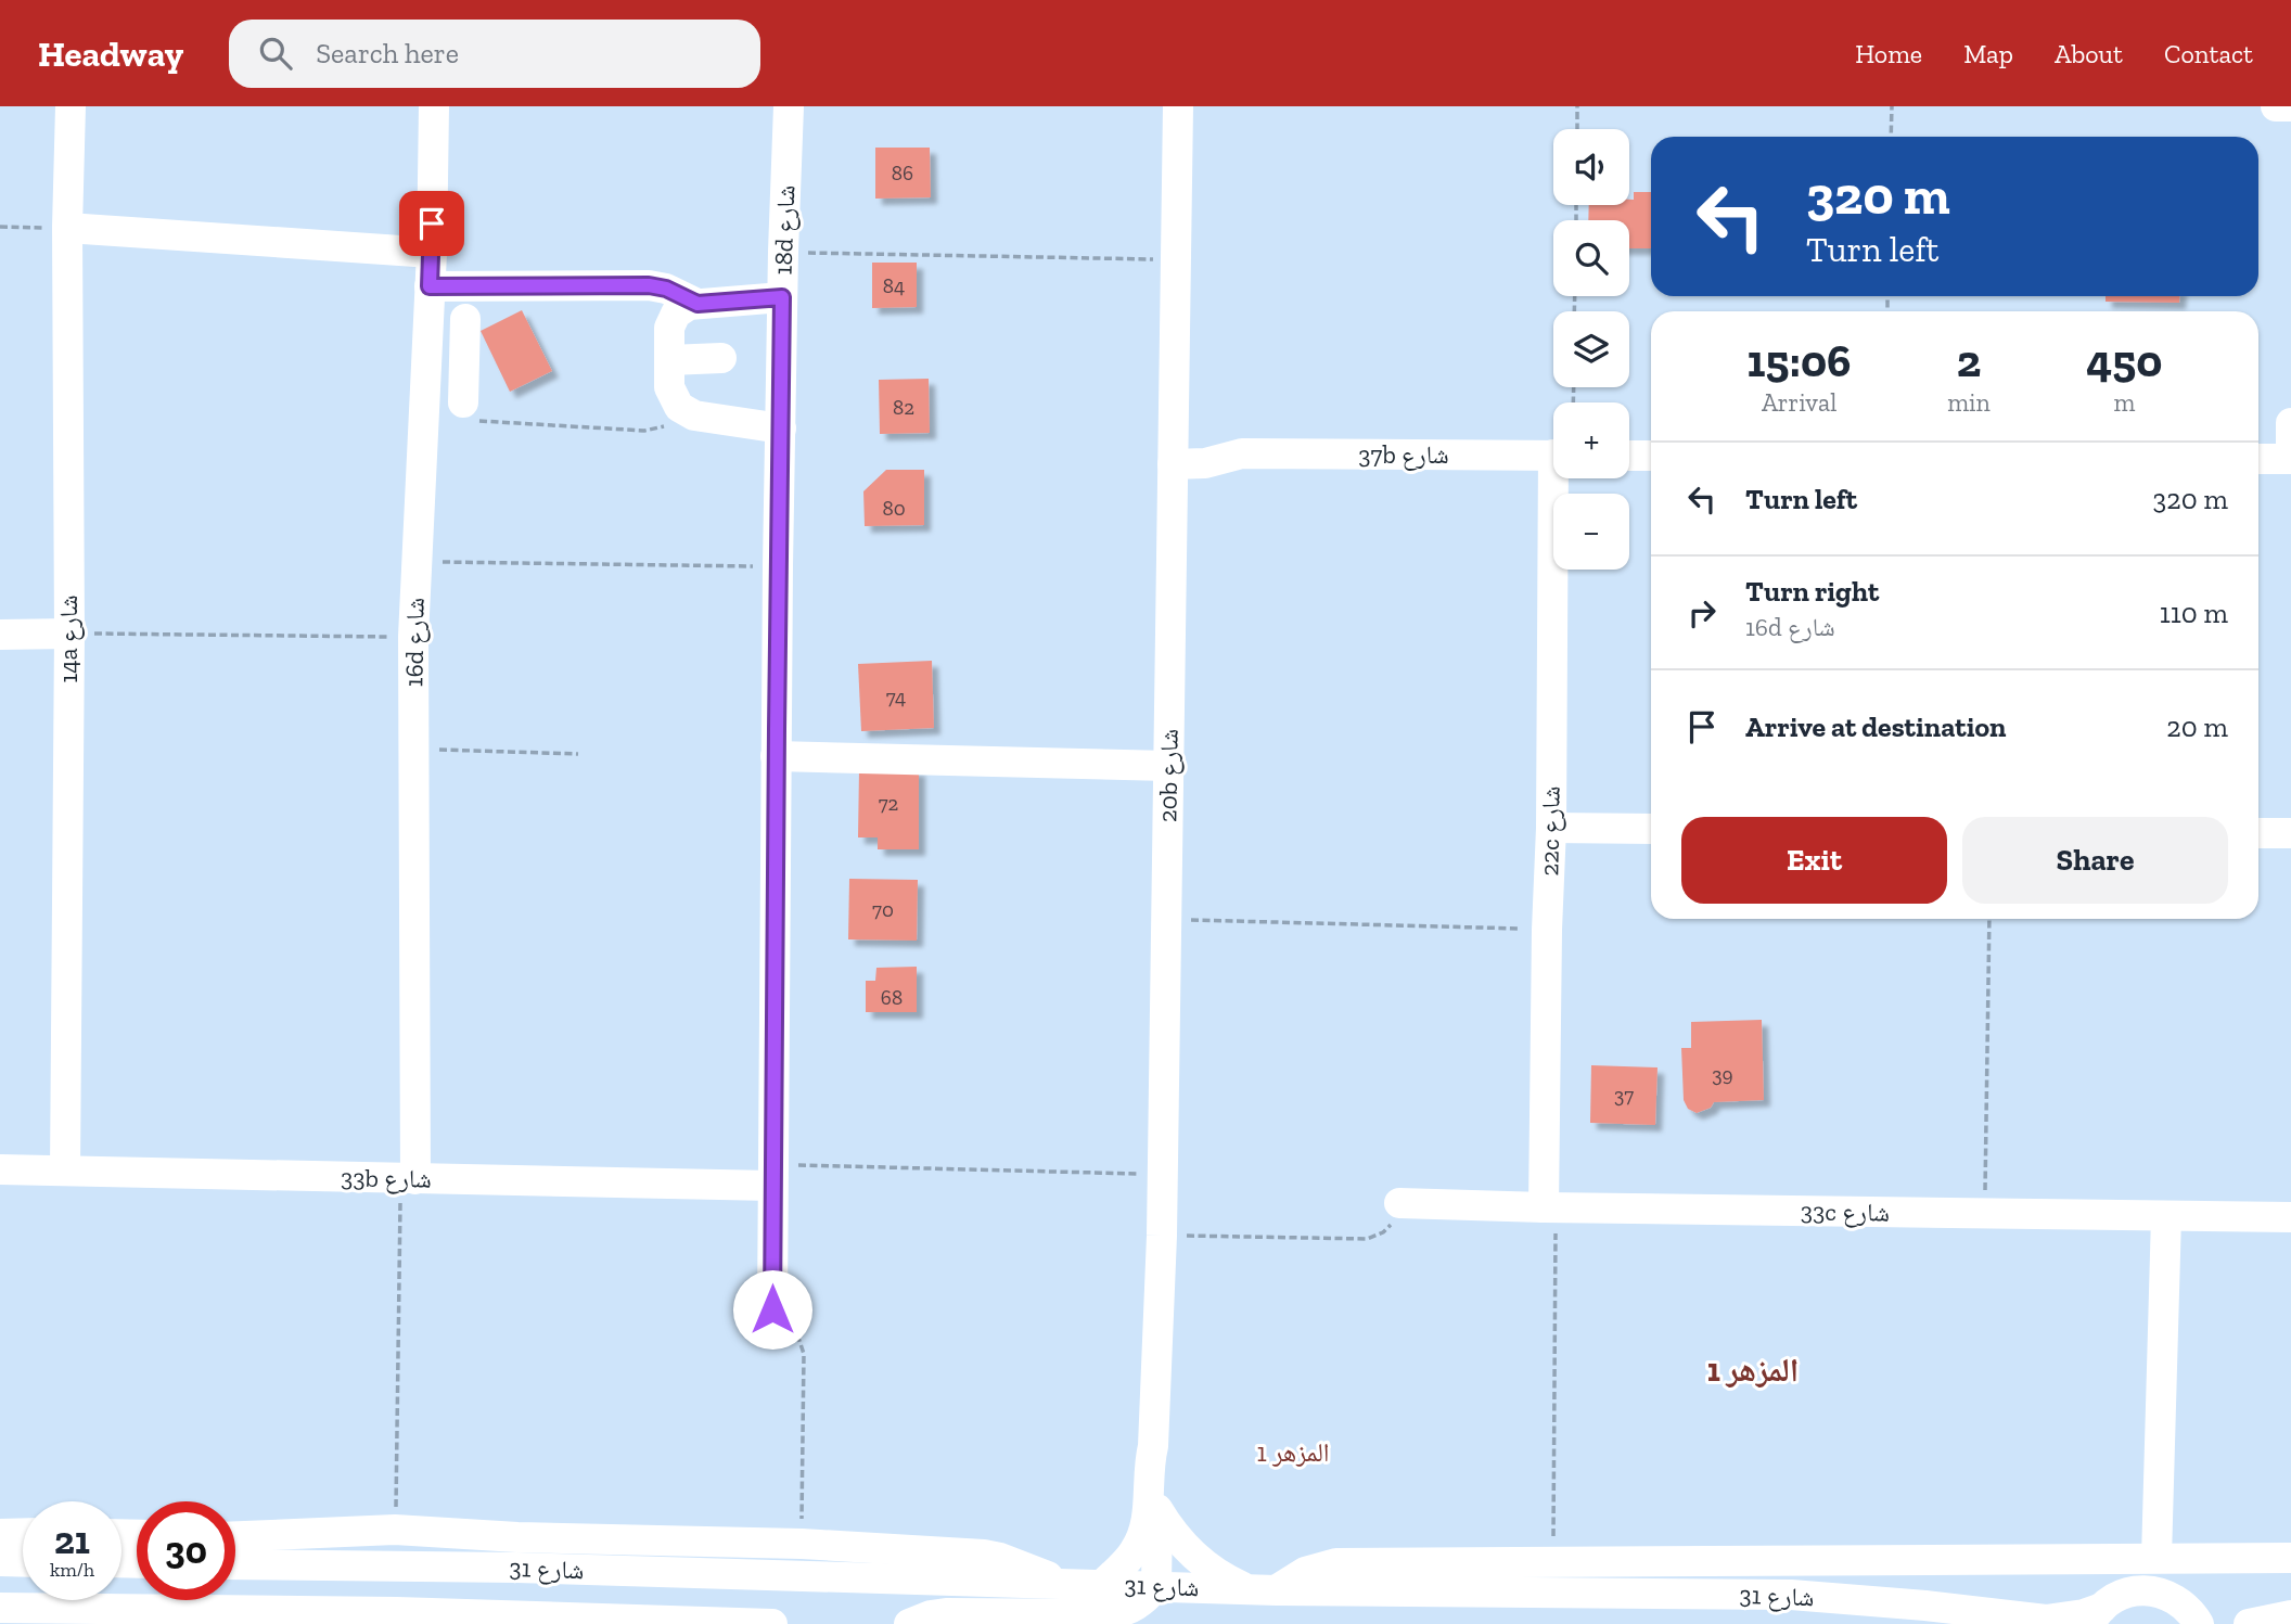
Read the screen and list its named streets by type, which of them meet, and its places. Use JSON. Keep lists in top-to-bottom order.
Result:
{
  "streets": {
    "street": [
      "18d شارع",
      "37b شارع",
      "14a شارع",
      "16d شارع",
      "20b شارع",
      "22c شارع",
      "33b شارع",
      "33c شارع",
      "شارع 31"
    ]
  },
  "crossings": [
    ["18d شارع", "33b شارع"],
    ["37b شارع", "20b شارع"],
    ["14a شارع", "33b شارع"],
    ["16d شارع", "33b شارع"],
    ["20b شارع", "شارع 31"],
    ["22c شارع", "33c شارع"]
  ],
  "districts": ["المزهر 1", "المزهر 1"],
  "house_numbers": [
    "86",
    "84",
    "82",
    "80",
    "74",
    "72",
    "70",
    "68",
    "39",
    "37"
  ],
  "page": {
    "header": "Headway",
    "search": "Search here",
    "nav": [
      "Home",
      "Map",
      "About",
      "Contact"
    ],
    "map_buttons": ["+", "−"],
    "turn": ["320 m", "Turn left"],
    "eta": [
      "15:06",
      "Arrival",
      "2",
      "min",
      "450",
      "m"
    ],
    "list": [
      {
        "name": "Turn left",
        "value": "320 m"
      },
      {
        "name": "Turn right",
        "note": "16d شارع",
        "value": "110 m"
      },
      {
        "name": "Arrive at destination",
        "value": "20 m"
      }
    ],
    "buttons": ["Exit", "Share"],
    "speed": "21 km/h",
    "limit": "30"
  }
}
